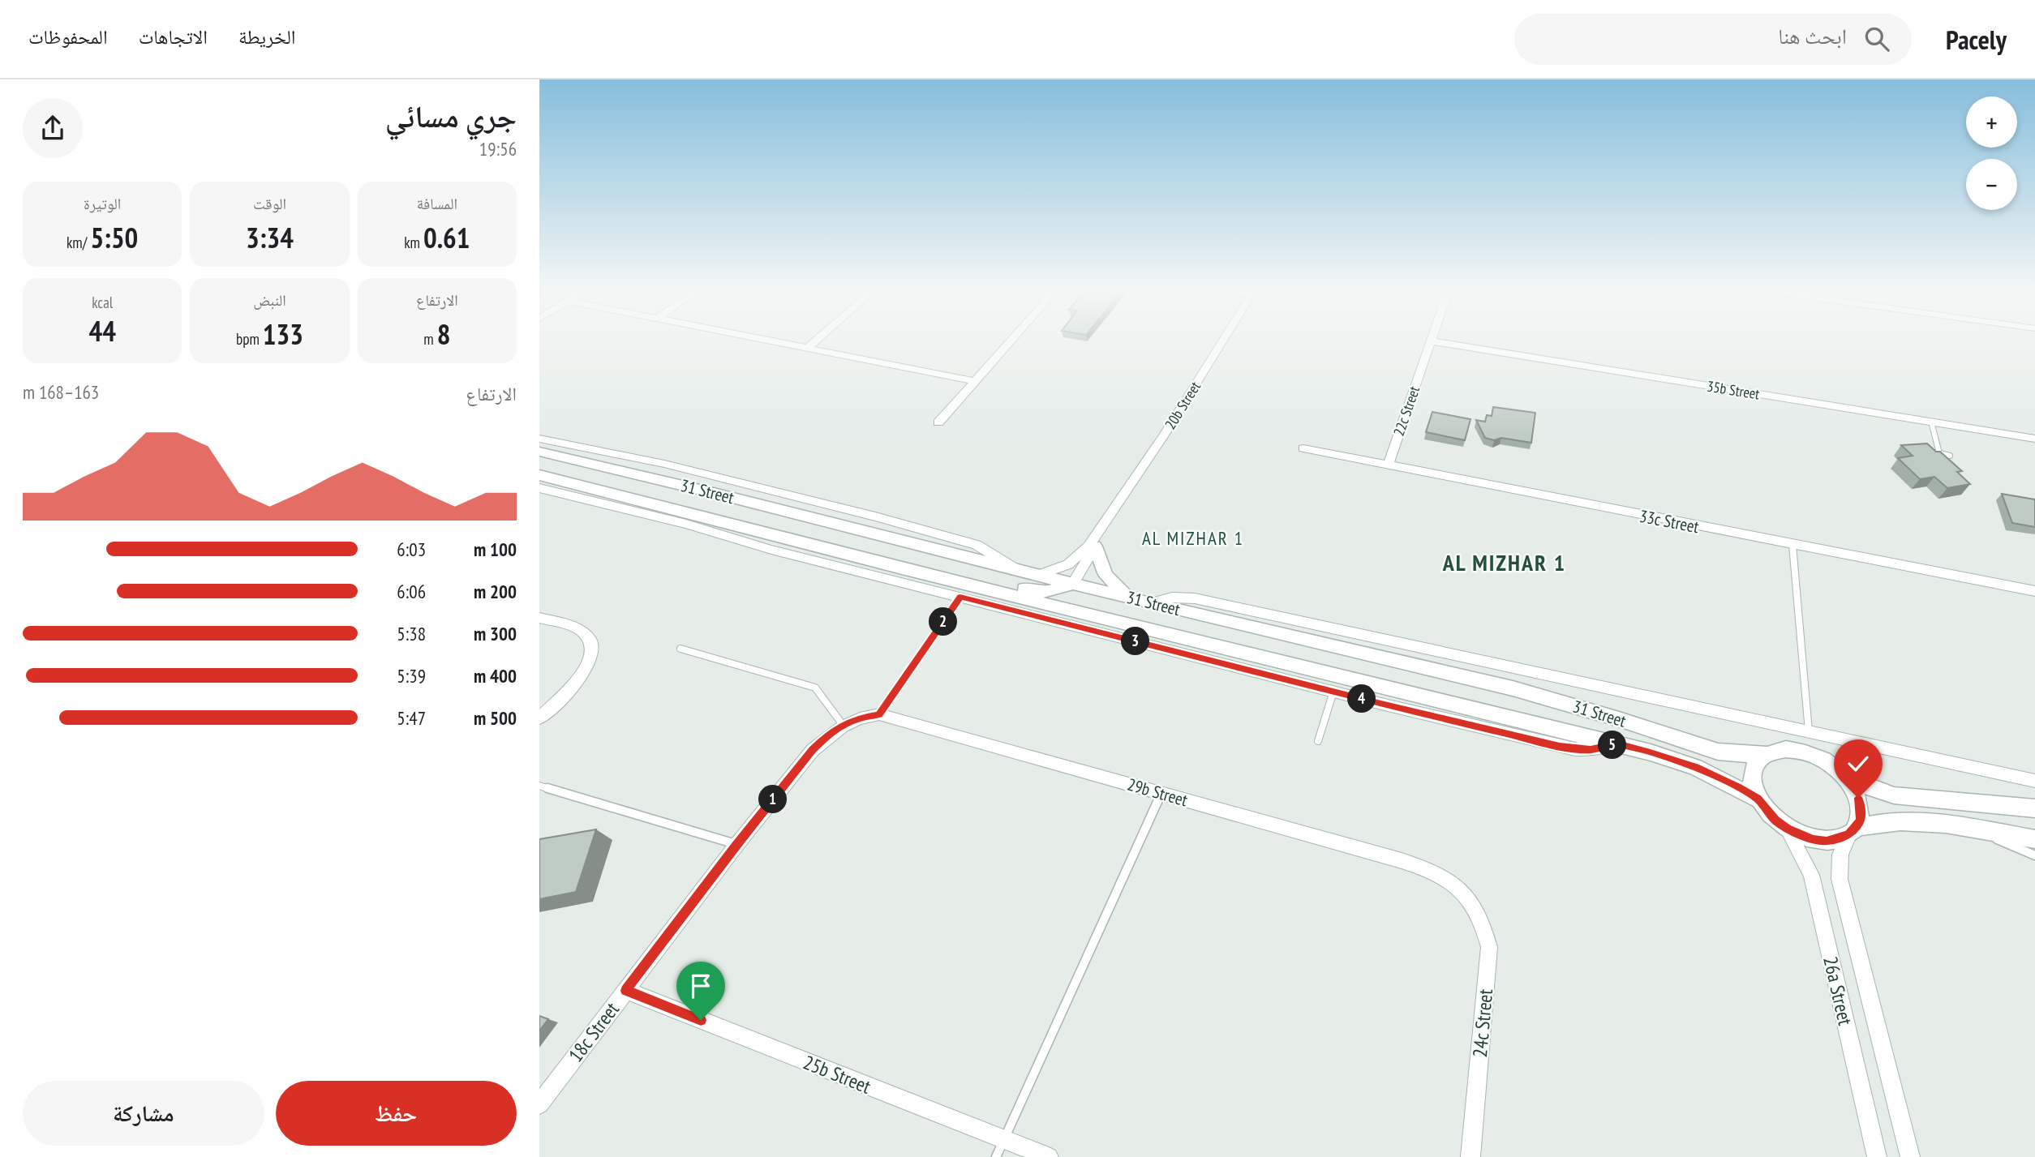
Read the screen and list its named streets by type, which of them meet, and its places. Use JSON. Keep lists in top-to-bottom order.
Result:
{
  "streets": {
    "street": [
      "35b Street",
      "20b Street",
      "22c Street",
      "31 Street",
      "33c Street",
      "29b Street",
      "26a Street",
      "24c Street",
      "18c Street",
      "25b Street"
    ]
  },
  "crossings": [
    ["20b Street", "31 Street"],
    ["22c Street", "33c Street"],
    ["31 Street", "26a Street"],
    ["29b Street", "24c Street"],
    ["29b Street", "18c Street"],
    ["18c Street", "25b Street"]
  ],
  "districts": ["AL MIZHAR 1", "AL MIZHAR 1"],
  "page": {
    "header": "Pacely",
    "search": "ابحث هنا",
    "nav": ["الخريطة", "الاتجاهات", "المحفوظات"],
    "heading": ["جري مسائي", "19:56"],
    "map_buttons": ["+", "−"],
    "stats": [
      ["المسافة", "0.61 km"],
      ["الوقت", "3:34"],
      ["الوتيرة", "5:50 /km"],
      ["الارتفاع", "8 m"],
      ["النبض", "133 bpm"],
      ["kcal", "44"]
    ],
    "chart": ["الارتفاع", "163–168 m"],
    "list": [
      {
        "name": "100 m",
        "note": "6:03"
      },
      {
        "name": "200 m",
        "note": "6:06"
      },
      {
        "name": "300 m",
        "note": "5:38"
      },
      {
        "name": "400 m",
        "note": "5:39"
      },
      {
        "name": "500 m",
        "note": "5:47"
      }
    ],
    "pins": [
      "2",
      "3",
      "4",
      "5",
      "1"
    ],
    "buttons": ["حفظ", "مشاركة"]
  }
}
